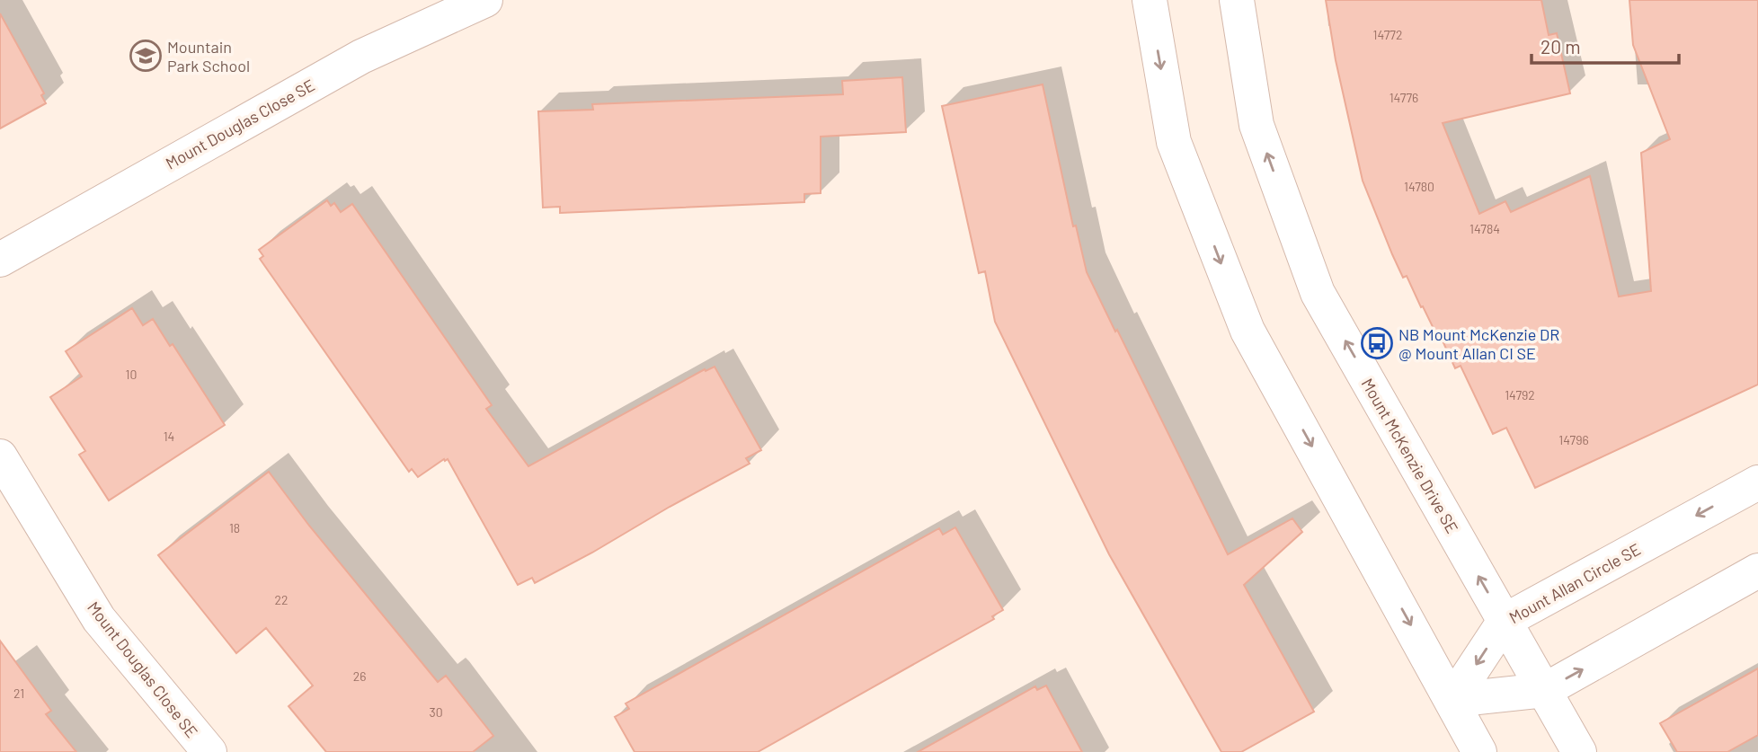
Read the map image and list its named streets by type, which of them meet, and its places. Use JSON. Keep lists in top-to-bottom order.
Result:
{
  "streets": {
    "street": ["Mount Douglas Close SE", "Mount McKenzie Drive SE", "Mount Allan Circle SE"]
  },
  "crossings": [
    ["Mount McKenzie Drive SE", "Mount Allan Circle SE"]
  ],
  "places": {
    "school or university": ["Mountain Park School"],
    "bus stop": ["NB Mount McKenzie DR @ Mount Allan CI SE"]
  },
  "house_numbers": [
    "14772",
    "14776",
    "14780",
    "14784",
    "10",
    "14792",
    "14",
    "14796",
    "18",
    "22",
    "26",
    "21",
    "30"
  ],
  "scale_bar": "20 m"
}
